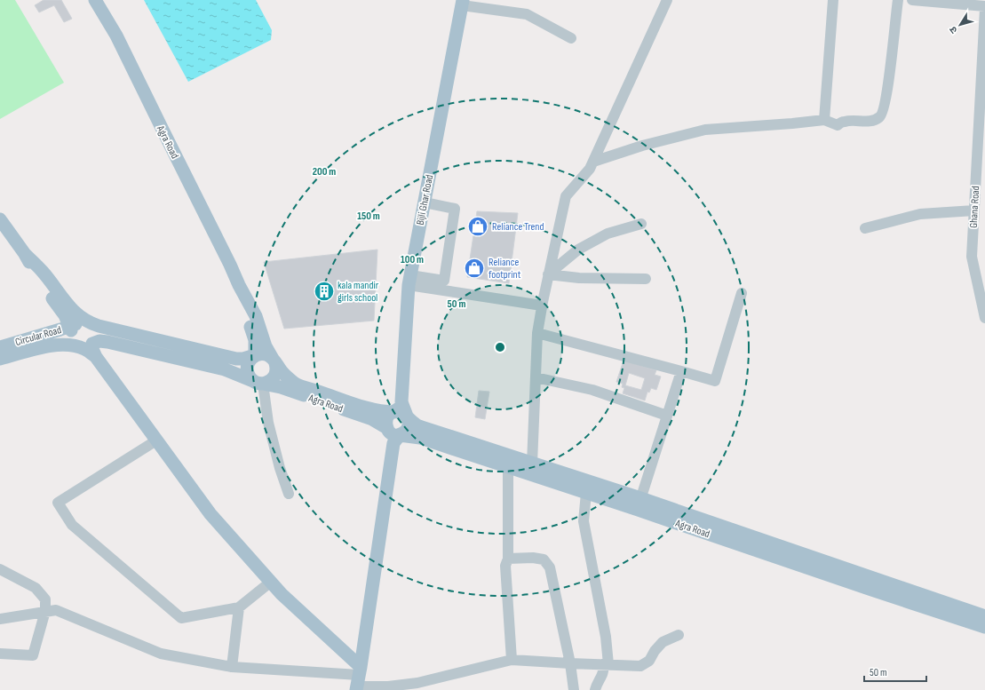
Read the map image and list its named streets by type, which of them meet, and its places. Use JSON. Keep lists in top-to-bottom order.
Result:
{
  "streets": {
    "main road": ["Agra Road", "Bijli Ghar Road", "Circular Road"],
    "street": ["Ghana Road"]
  },
  "crossings": [
    ["Agra Road", "Bijli Ghar Road"],
    ["Agra Road", "Circular Road"]
  ],
  "places": {
    "shop": ["Reliance Trend", "Reliance footprint"],
    "building": ["kala mandir girls school"]
  },
  "scale_bar": "50 m",
  "north": "bottom left",
  "rings": [
    "200 m",
    "150 m",
    "100 m",
    "50 m"
  ]
}
